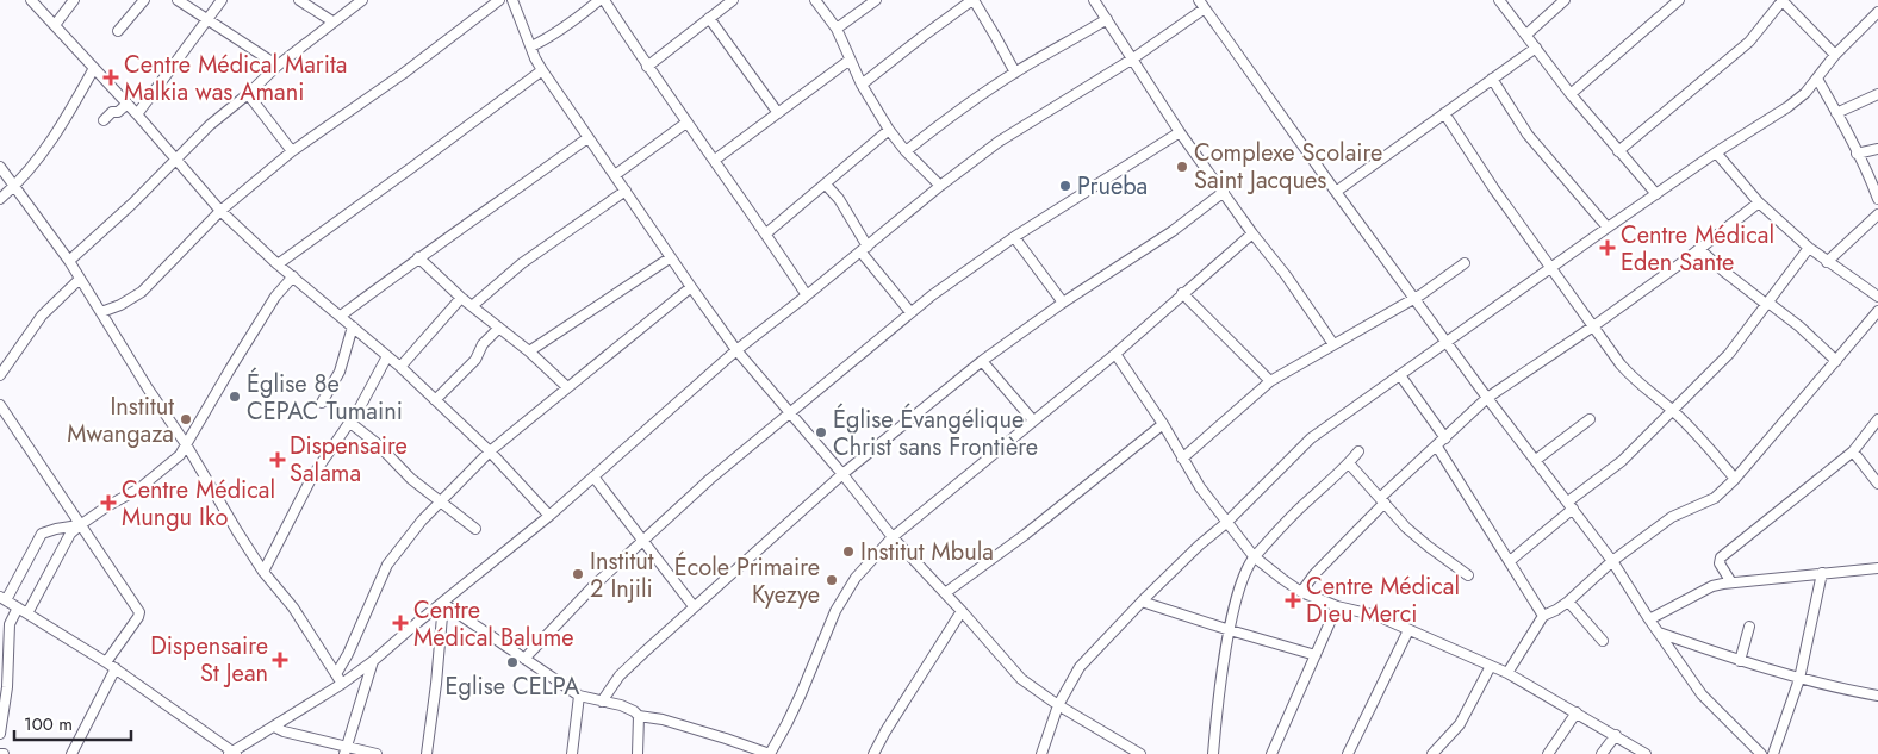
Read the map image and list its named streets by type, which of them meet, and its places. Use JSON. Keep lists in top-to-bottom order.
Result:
{
  "places": {
    "health": [
      "Centre Médical Marita Malkia was Amani",
      "Centre Médical Eden Sante",
      "Dispensaire Salama",
      "Centre Médical Mungu Iko",
      "Centre Médical Dieu Merci",
      "Centre Médical Balume",
      "Dispensaire St Jean"
    ],
    "other": [
      "Complexe Scolaire Saint Jacques",
      "Prueba",
      "Église 8e CEPAC Tumaini",
      "Institut Mwangaza",
      "Église Évangélique Christ sans Frontière",
      "Institut Mbula",
      "Institut 2 Injili",
      "École Primaire Kyezye",
      "Eglise CELPA"
    ]
  },
  "scale_bar": "100 m"
}
